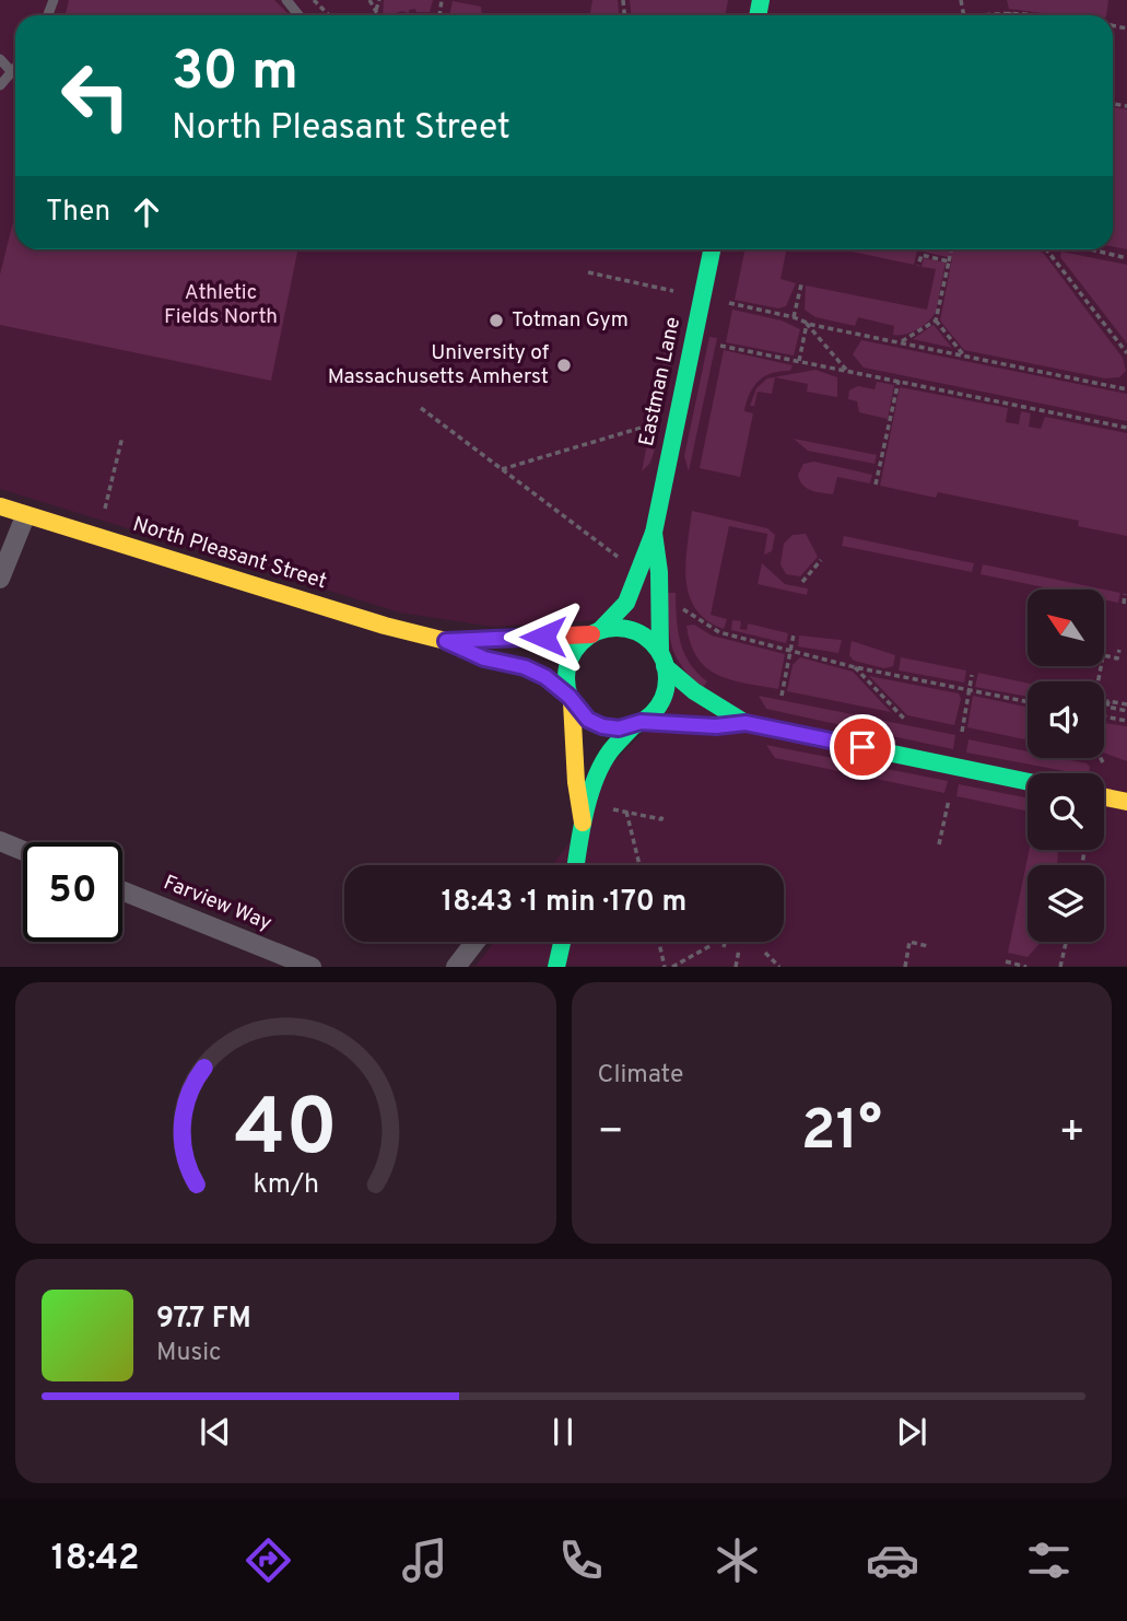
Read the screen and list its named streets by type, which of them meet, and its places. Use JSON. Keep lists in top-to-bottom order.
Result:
{
  "streets": {
    "main road": ["Eastman Lane", "North Pleasant Street"],
    "street": ["Farview Way"]
  },
  "crossings": [
    ["Eastman Lane", "North Pleasant Street"]
  ],
  "parks": ["Athletic Fields North"],
  "places": ["Totman Gym", "University of Massachusetts Amherst"],
  "north": "top left",
  "page": {
    "turn": ["30 m", "North Pleasant Street"],
    "then": "Then",
    "limit": "50",
    "trip": "18:43 · 1 min · 170 m",
    "tile": "Climate",
    "heat": ["−", "21°", "+"],
    "song": ["97.7 FM", "Music"],
    "tabs": "18:42",
    "gauge": ["40", "km/h"]
  }
}
